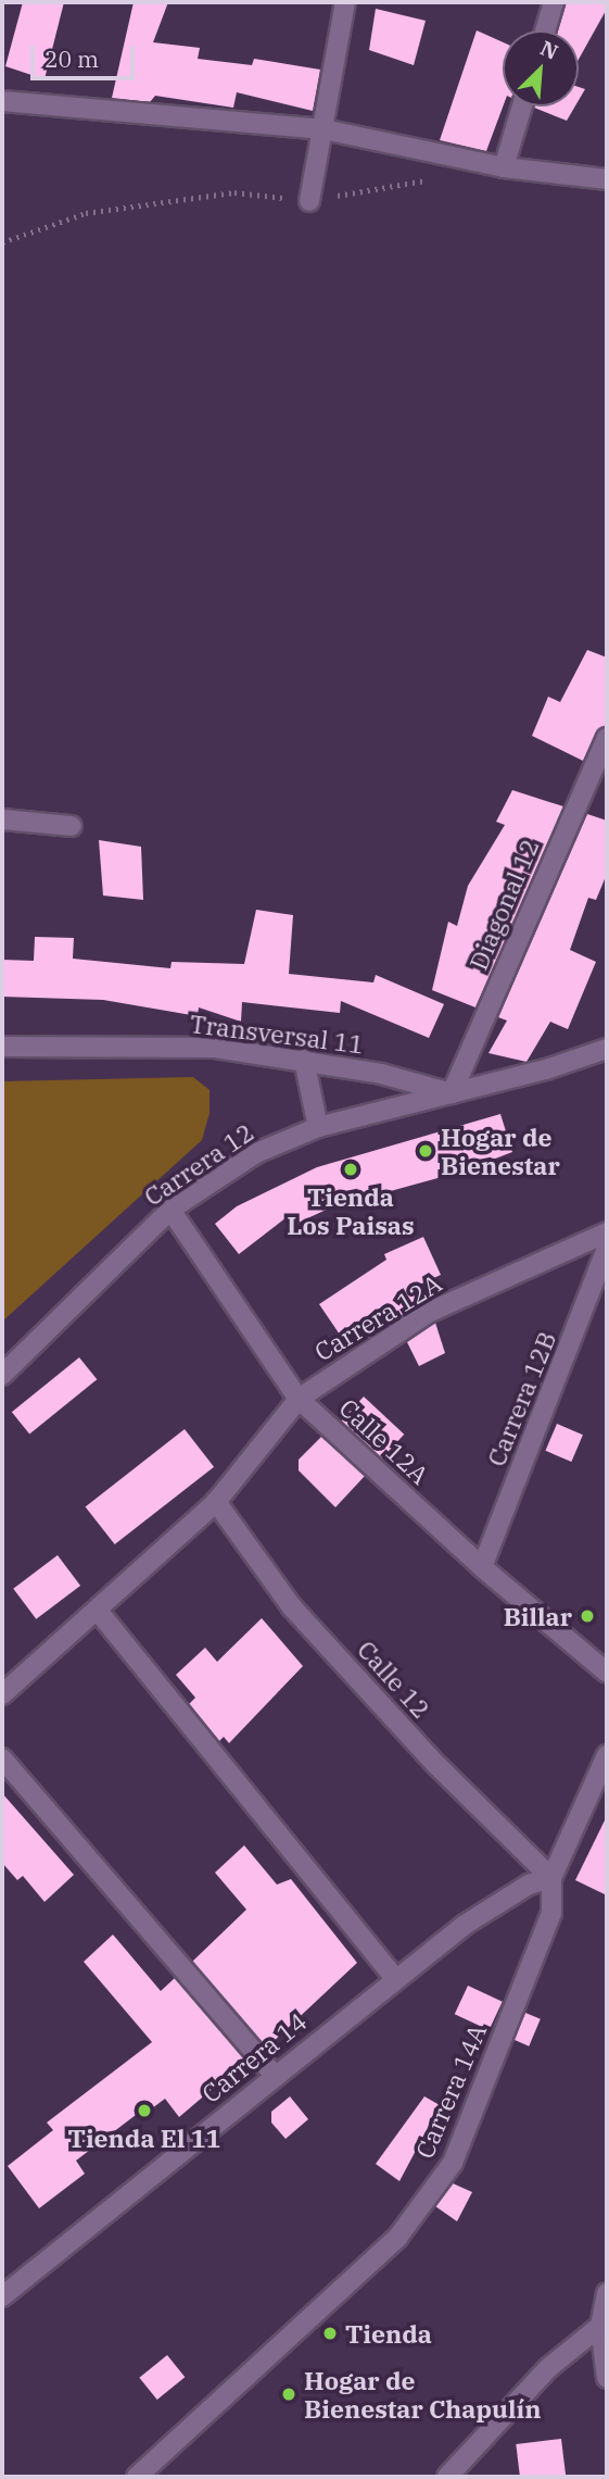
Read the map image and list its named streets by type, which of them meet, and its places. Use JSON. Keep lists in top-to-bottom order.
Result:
{
  "streets": {
    "street": [
      "Diagonal 12",
      "Transversal 11",
      "Carrera 12",
      "Carrera 12A",
      "Carrera 12B",
      "Calle 12A",
      "Calle 12",
      "Carrera 14",
      "Carrera 14A"
    ]
  },
  "crossings": [
    ["Diagonal 12", "Transversal 11"],
    ["Diagonal 12", "Carrera 12"],
    ["Transversal 11", "Carrera 12"],
    ["Carrera 12", "Calle 12A"],
    ["Carrera 12A", "Calle 12A"],
    ["Carrera 12A", "Calle 12"],
    ["Carrera 12B", "Calle 12A"],
    ["Calle 12", "Carrera 14"],
    ["Calle 12", "Carrera 14A"],
    ["Carrera 14", "Carrera 14A"]
  ],
  "places": [
    "Hogar de Bienestar",
    "Tienda Los Paisas",
    "Billar",
    "Tienda El 11",
    "Tienda",
    "Hogar de Bienestar Chapulín"
  ],
  "scale_bar": "20 m",
  "north": "top right"
}
